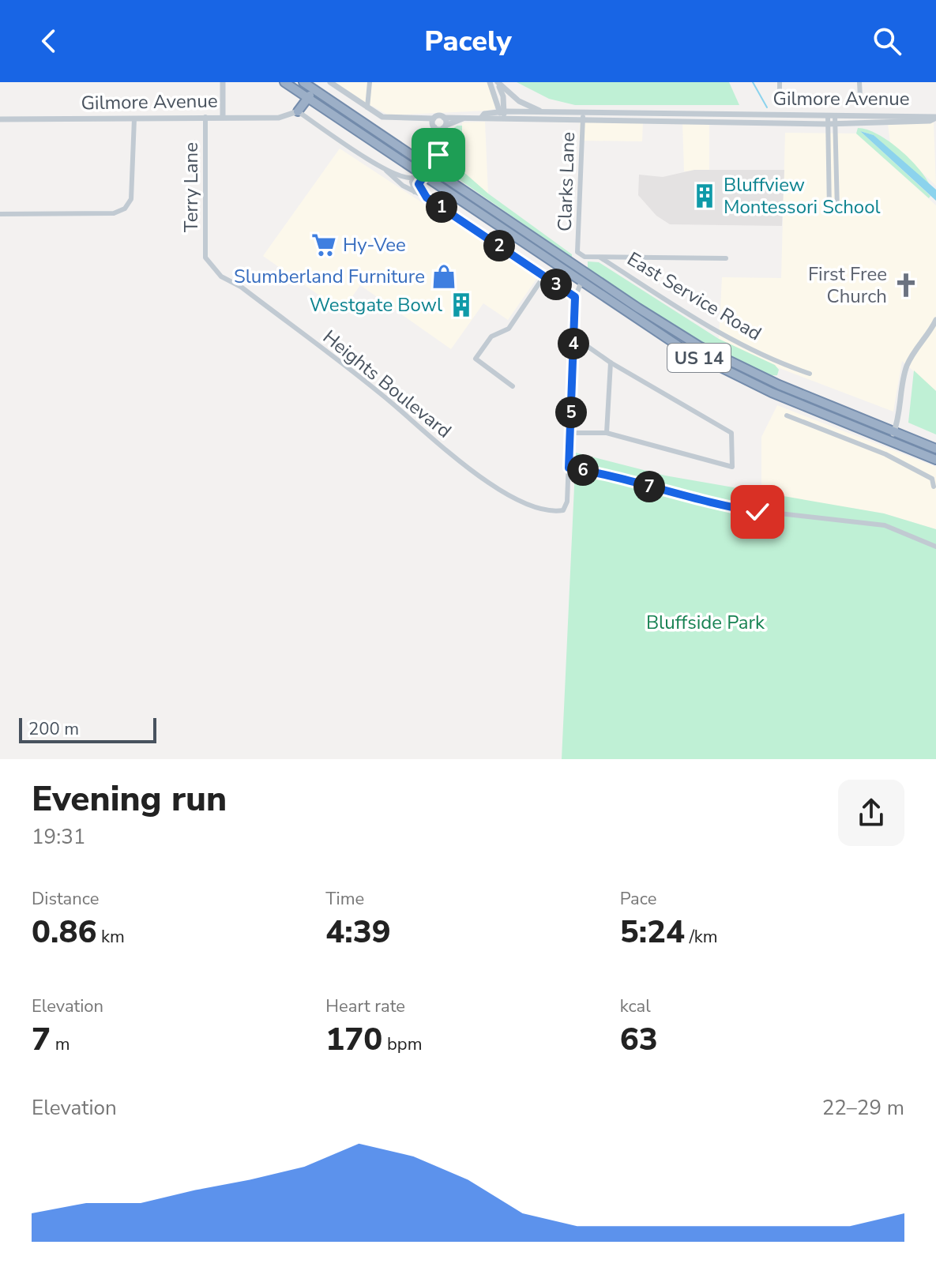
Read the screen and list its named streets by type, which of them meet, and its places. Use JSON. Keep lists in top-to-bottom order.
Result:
{
  "streets": {
    "highway": ["US 14"],
    "street": [
      "Gilmore Avenue",
      "Clarks Lane",
      "Terry Lane",
      "East Service Road",
      "Heights Boulevard"
    ]
  },
  "crossings": [
    ["Gilmore Avenue", "Clarks Lane"],
    ["Gilmore Avenue", "Terry Lane"],
    ["Clarks Lane", "East Service Road"],
    ["Terry Lane", "Heights Boulevard"]
  ],
  "parks": ["Bluffside Park"],
  "places": {
    "building": ["Bluffview Montessori School", "Westgate Bowl"],
    "supermarket": ["Hy-Vee"],
    "shop": ["Slumberland Furniture"],
    "church": ["First Free Church"]
  },
  "scale_bar": "200 m",
  "page": {
    "header": "Pacely",
    "pins": [
      "1",
      "2",
      "3",
      "4",
      "5",
      "6",
      "7"
    ],
    "scale": "200 m",
    "heading": ["Evening run", "19:31"],
    "stats": [
      ["Distance", "0.86 km"],
      ["Time", "4:39"],
      ["Pace", "5:24 /km"],
      ["Elevation", "7 m"],
      ["Heart rate", "170 bpm"],
      ["kcal", "63"]
    ],
    "chart": ["Elevation", "22–29 m"]
  }
}
